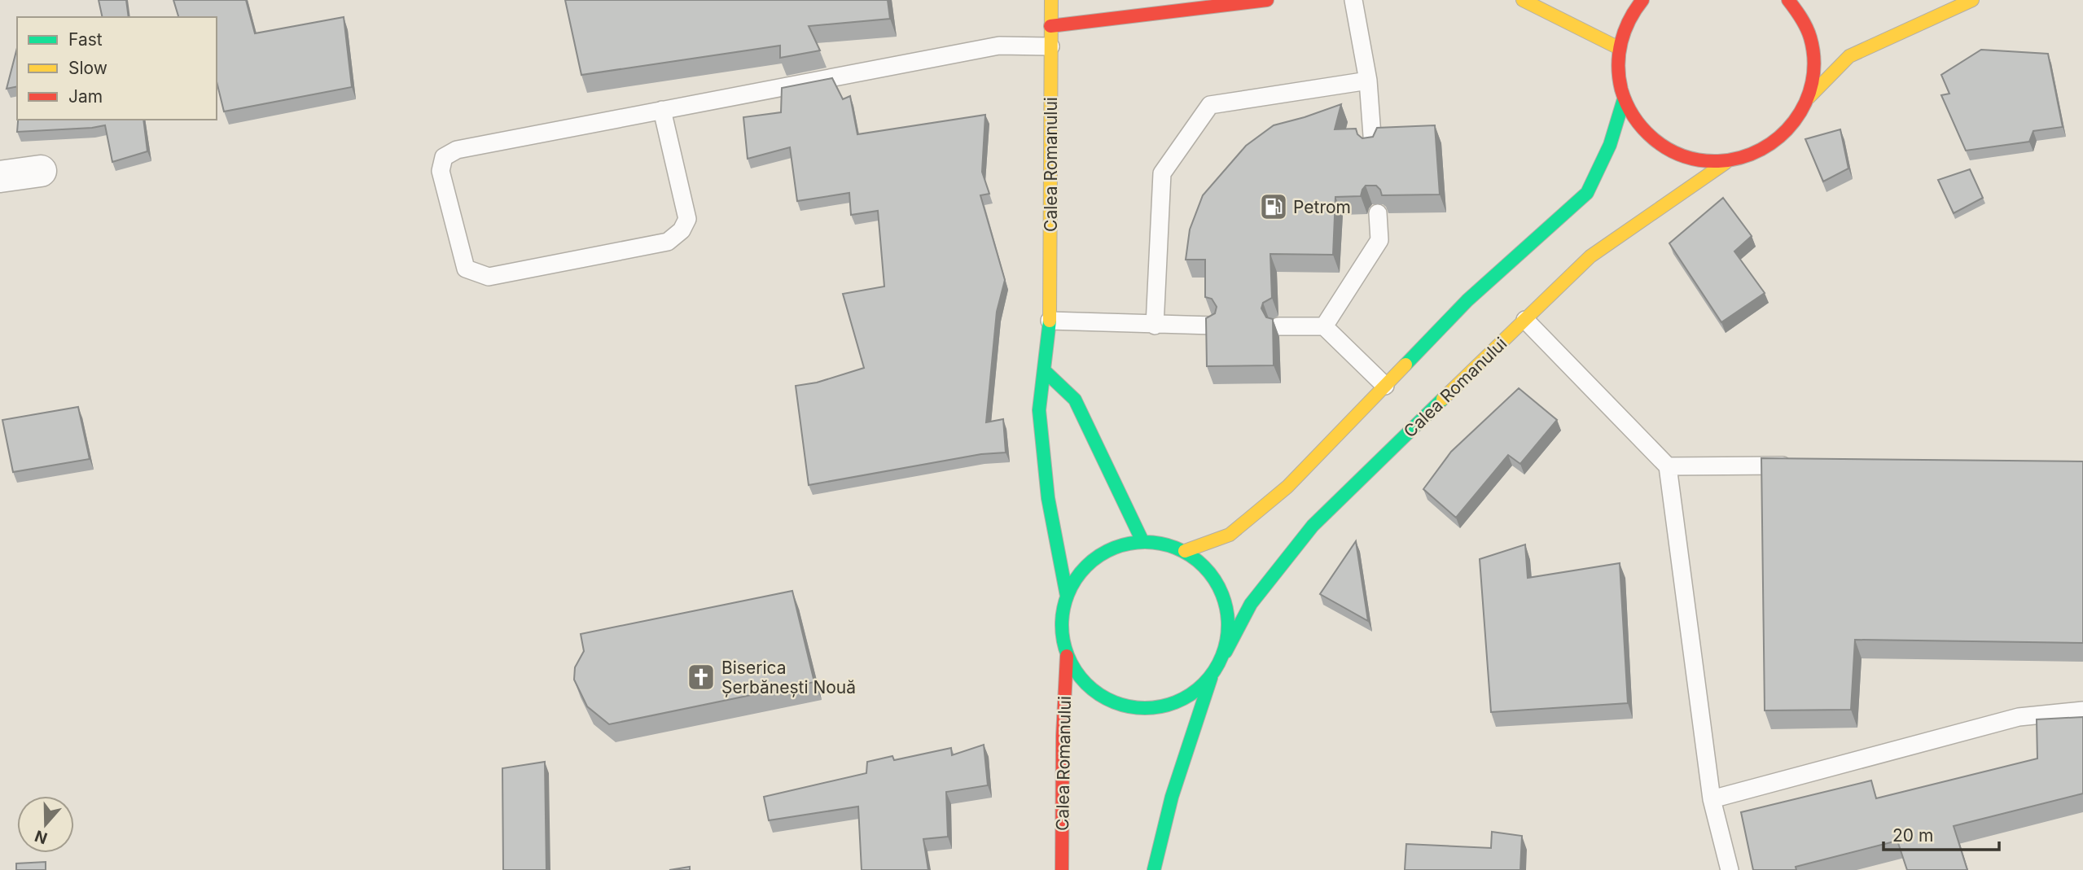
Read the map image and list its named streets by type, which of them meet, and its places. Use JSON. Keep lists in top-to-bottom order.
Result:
{
  "streets": {
    "main road": ["Calea Romanului"]
  },
  "places": {
    "fuel station": ["Petrom"],
    "church": ["Biserica Șerbănești Nouă"]
  },
  "legend": ["Fast", "Slow", "Jam"],
  "scale_bar": "20 m",
  "north": "bottom"
}
